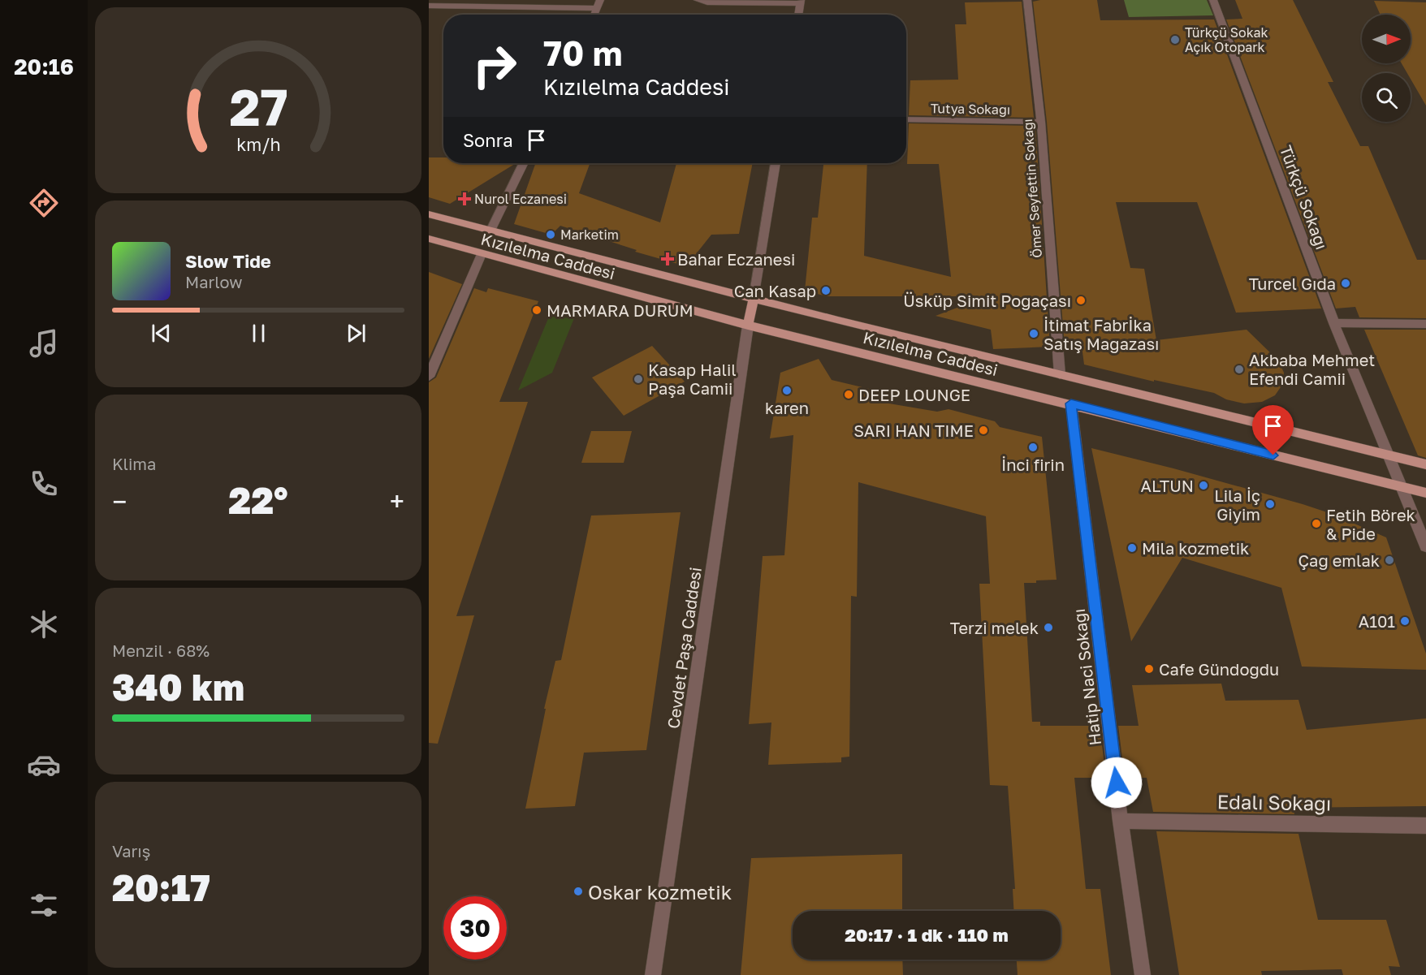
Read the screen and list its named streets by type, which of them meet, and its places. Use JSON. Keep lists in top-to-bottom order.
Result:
{
  "streets": {
    "main road": ["Kızılelma Caddesi"],
    "street": [
      "Tutya Sokağı",
      "Ömer Seyfettin Sokağı",
      "Türkçü Sokağı",
      "Cevdet Paşa Caddesi",
      "Hatip Naci Sokağı",
      "Edalı Sokağı"
    ]
  },
  "crossings": [
    ["Tutya Sokağı", "Ömer Seyfettin Sokağı"],
    ["Ömer Seyfettin Sokağı", "Kızılelma Caddesi"],
    ["Türkçü Sokağı", "Kızılelma Caddesi"],
    ["Kızılelma Caddesi", "Cevdet Paşa Caddesi"],
    ["Kızılelma Caddesi", "Hatip Naci Sokağı"],
    ["Hatip Naci Sokağı", "Edalı Sokağı"]
  ],
  "places": {
    "other": [
      "Türkçü Sokak Açık Otopark",
      "Marketim",
      "Turcel Gıda",
      "Can Kasap",
      "Üsküp Simit Pogaçası",
      "MARMARA DURUM",
      "İtimat Fabrİka Satış Mağazası",
      "Akbaba Mehmet Efendi Camii",
      "Kasap Halil Paşa Camii",
      "karen",
      "DEEP LOUNGE",
      "SARI HAN TIME",
      "İnci firin",
      "ALTUN",
      "Lila İç Giyim",
      "Fetih Börek & Pide",
      "Mila kozmetik",
      "Çağ emlak",
      "A101",
      "Terzi melek",
      "Cafe Gündoğdu",
      "Oskar kozmetik"
    ],
    "health": ["Nurol Eczanesi", "Bahar Eczanesi"]
  },
  "north": "right",
  "page": {
    "tabs": "20:16",
    "turn": ["70 m", "Kızılelma Caddesi"],
    "then": "Sonra",
    "song": ["Slow Tide", "Marlow"],
    "tile": [
      "Klima",
      ["Menzil · 68%", "340 km"],
      ["Varış", "20:17"]
    ],
    "heat": ["−", "22°", "+"],
    "limit": "30",
    "trip": "20:17 · 1 dk · 110 m",
    "gauge": ["27", "km/h"]
  }
}
